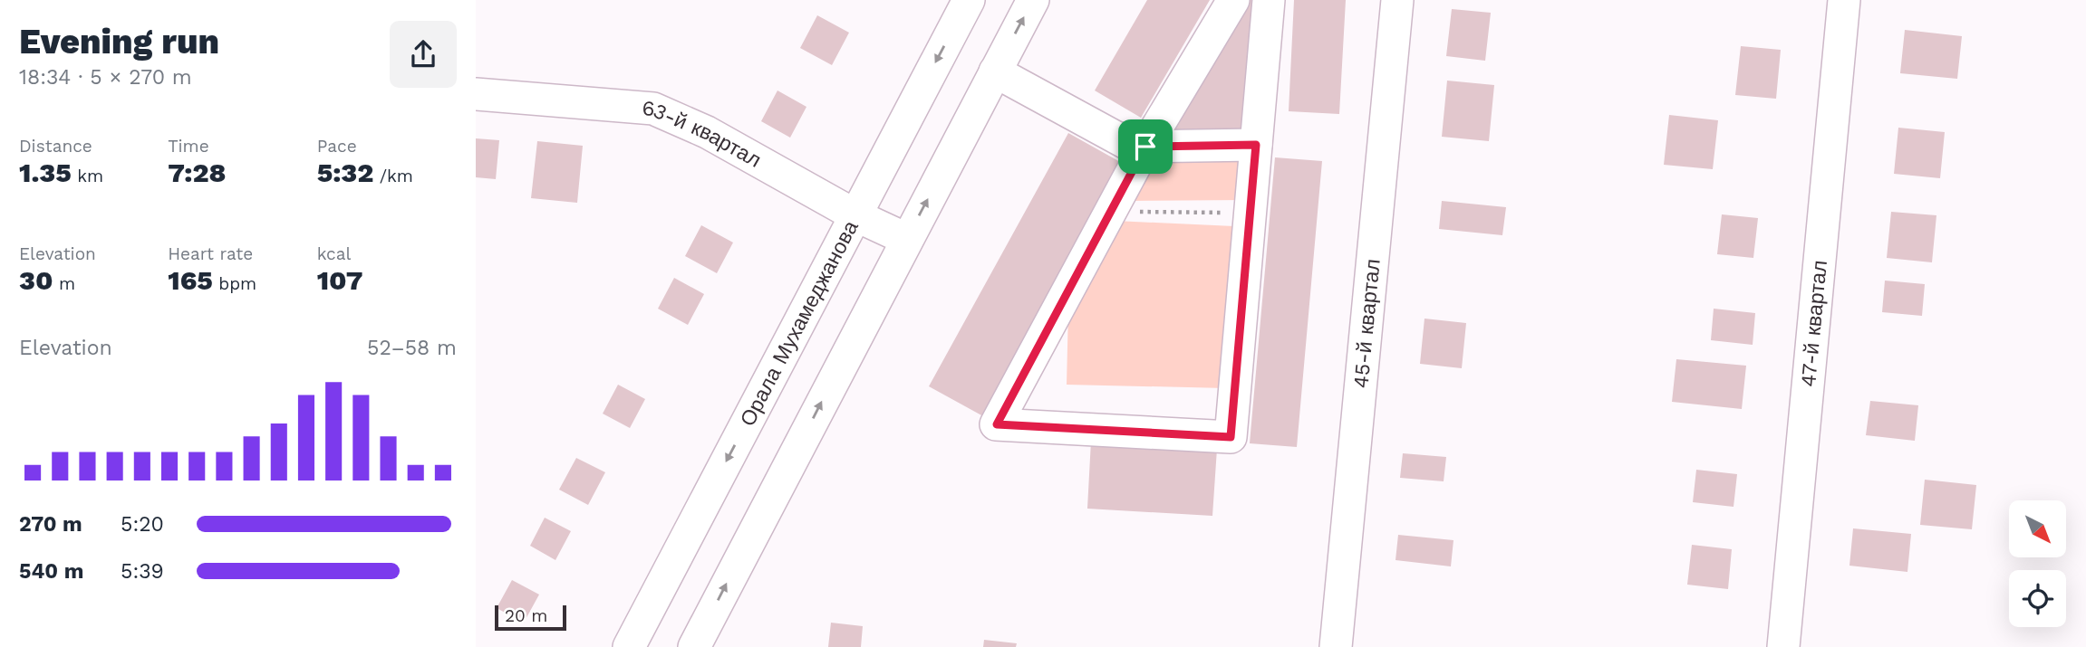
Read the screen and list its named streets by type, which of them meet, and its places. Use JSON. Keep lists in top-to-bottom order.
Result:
{
  "streets": {
    "street": [
      "63-й квартал",
      "Орала Мухамеджанова",
      "45-й квартал",
      "47-й квартал"
    ]
  },
  "crossings": [
    ["63-й квартал", "Орала Мухамеджанова"]
  ],
  "scale_bar": "20 m",
  "north": "bottom right",
  "page": {
    "heading": ["Evening run", "18:34 · 5 × 270 m"],
    "stats": [
      ["Distance", "1.35 km"],
      ["Time", "7:28"],
      ["Pace", "5:32 /km"],
      ["Elevation", "30 m"],
      ["Heart rate", "165 bpm"],
      ["kcal", "107"]
    ],
    "chart": ["Elevation", "52–58 m"],
    "list": [
      {
        "name": "270 m",
        "note": "5:20"
      },
      {
        "name": "540 m",
        "note": "5:39"
      }
    ],
    "scale": "20 m"
  }
}
